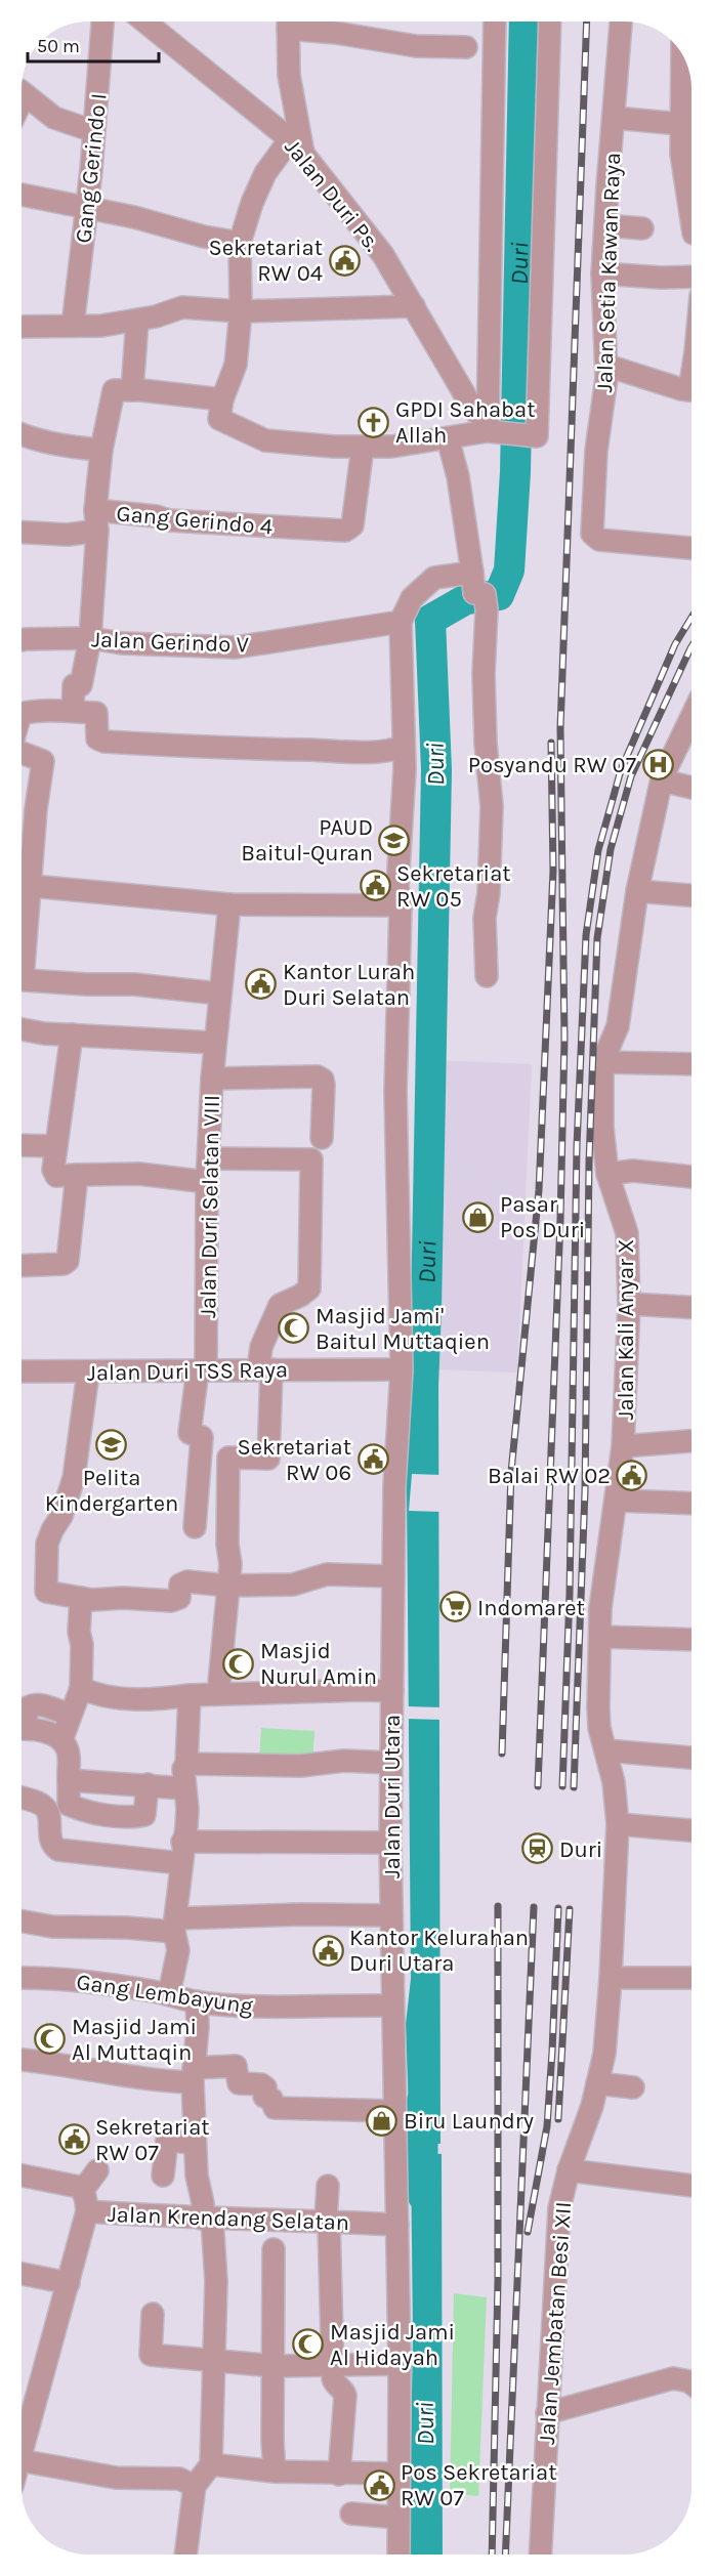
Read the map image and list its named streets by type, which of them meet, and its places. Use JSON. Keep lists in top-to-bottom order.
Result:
{
  "streets": {
    "street": [
      "Gang Gerindo I",
      "Jalan Duri Ps.",
      "Jalan Setia Kawan Raya",
      "Gang Gerindo 4",
      "Jalan Gerindo V",
      "Jalan Duri Selatan VIII",
      "Jalan Kali Anyar X",
      "Jalan Duri TSS Raya",
      "Jalan Duri Utara",
      "Gang Lembayung",
      "Jalan Krendang Selatan",
      "Jalan Jembatan Besi XII"
    ]
  },
  "crossings": [
    ["Jalan Gerindo V", "Jalan Duri Utara"],
    ["Jalan Duri Selatan VIII", "Jalan Duri TSS Raya"],
    ["Jalan Kali Anyar X", "Jalan Jembatan Besi XII"],
    ["Jalan Duri TSS Raya", "Jalan Duri Utara"],
    ["Jalan Duri Utara", "Gang Lembayung"],
    ["Jalan Duri Utara", "Jalan Krendang Selatan"]
  ],
  "water": ["Duri"],
  "places": {
    "public building": [
      "Sekretariat RW 04",
      "Sekretariat RW 05",
      "Kantor Lurah Duri Selatan",
      "Sekretariat RW 06",
      "Balai RW 02",
      "Kantor Kelurahan Duri Utara",
      "Sekretariat RW 07",
      "Pos Sekretariat RW 07"
    ],
    "church": ["GPDI Sahabat Allah"],
    "hospital": ["Posyandu RW 07"],
    "school or university": ["PAUD Baitul-Quran", "Pelita Kindergarten"],
    "shop": ["Pasar Pos Duri", "Biru Laundry"],
    "mosque": [
      "Masjid Jami' Baitul Muttaqien",
      "Masjid Nurul Amin",
      "Masjid Jami Al Muttaqin",
      "Masjid Jami Al Hidayah"
    ],
    "supermarket": ["Indomaret"],
    "station": ["Duri"]
  },
  "scale_bar": "50 m"
}
